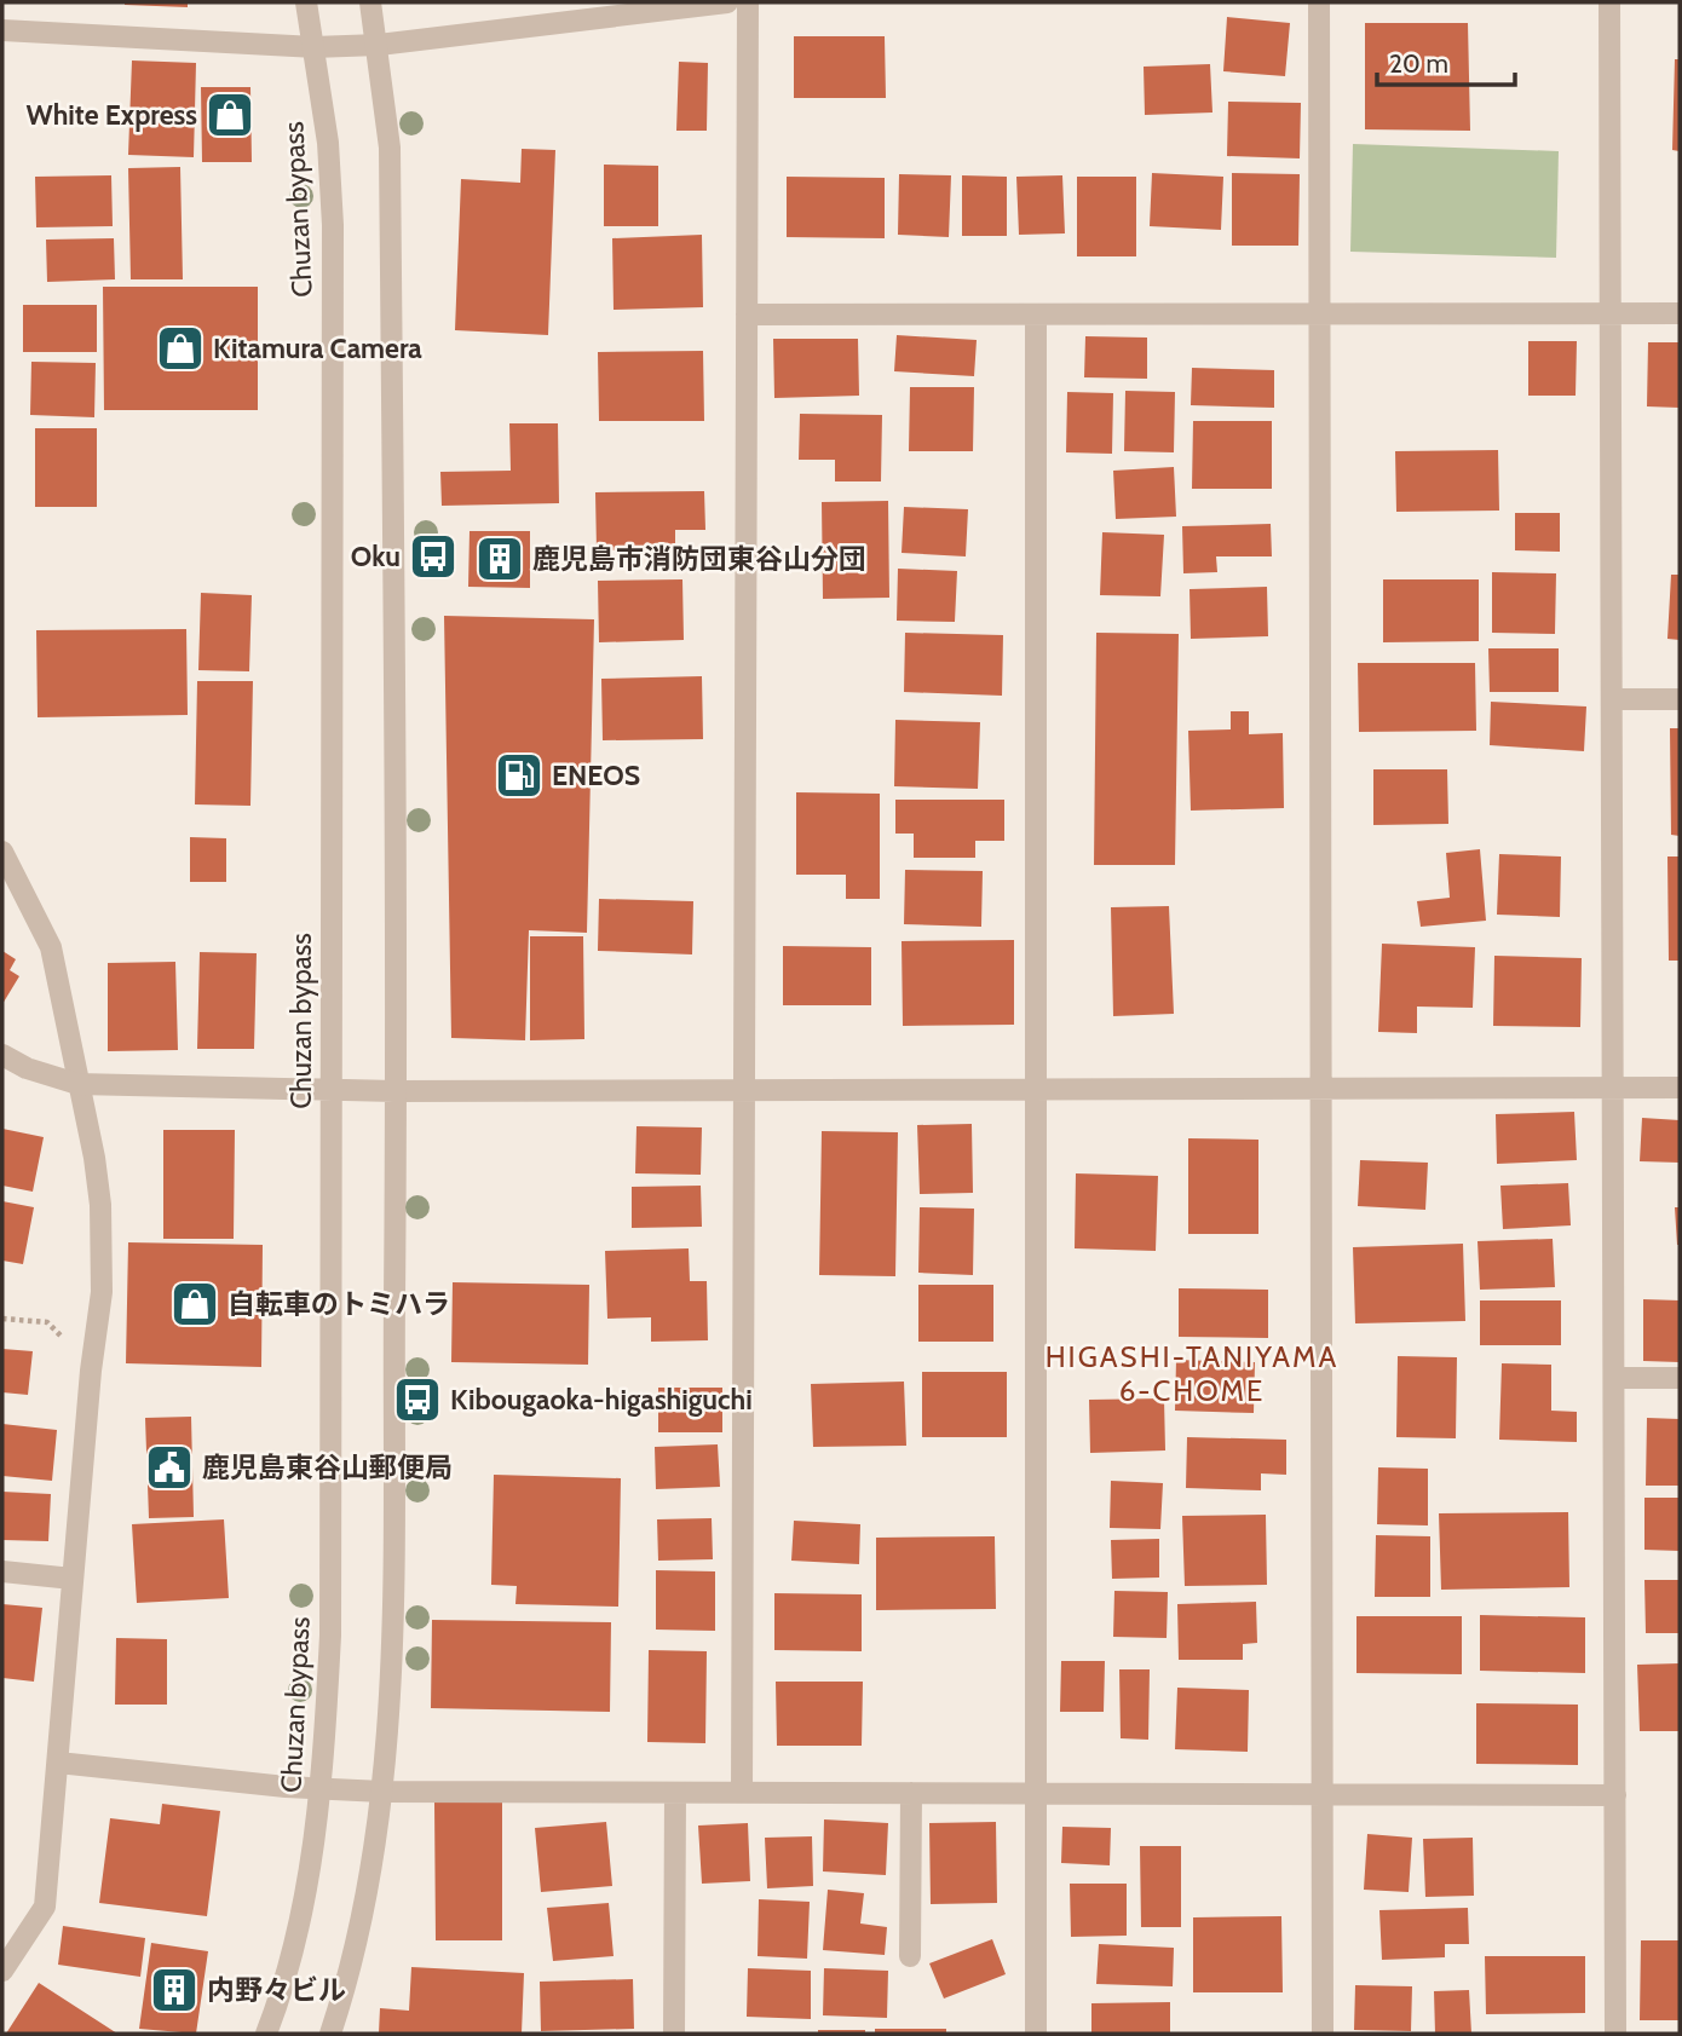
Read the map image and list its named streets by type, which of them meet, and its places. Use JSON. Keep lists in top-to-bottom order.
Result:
{
  "streets": {
    "street": ["Chuzan bypass"]
  },
  "districts": ["HIGASHI-TANIYAMA 6-CHOME"],
  "places": {
    "shop": ["White Express", "Kitamura Camera", "自転車のトミハラ"],
    "bus stop": ["Oku", "Kibougaoka-higashiguchi"],
    "building": ["鹿児島市消防団東谷山分団", "内野々ビル"],
    "fuel station": ["ENEOS"],
    "public building": ["鹿児島東谷山郵便局"]
  },
  "scale_bar": "20 m"
}
